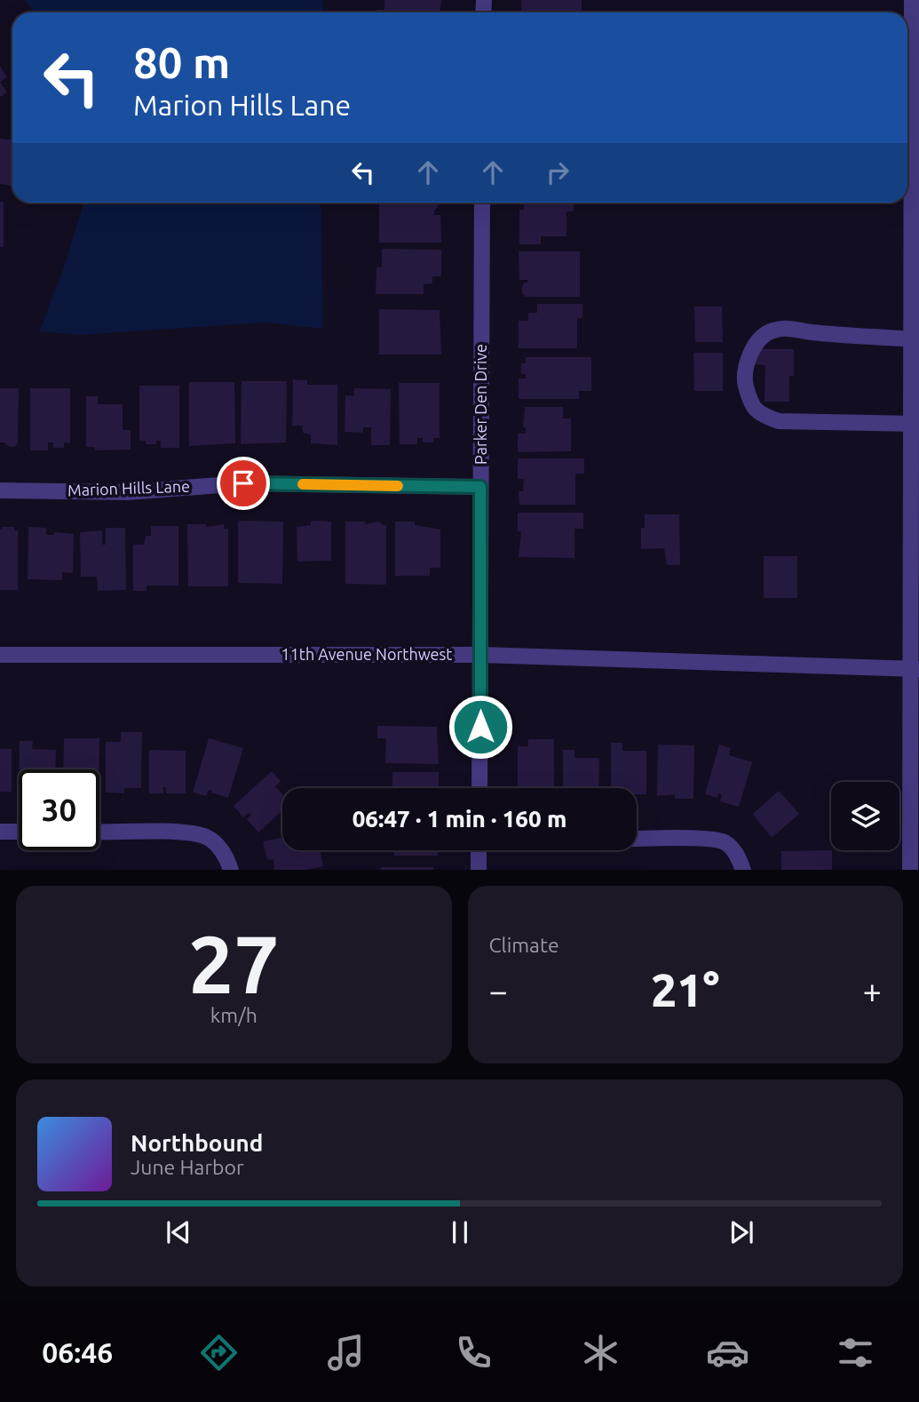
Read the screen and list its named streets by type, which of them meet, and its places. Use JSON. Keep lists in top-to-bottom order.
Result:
{
  "streets": {
    "street": ["Parker Den Drive", "Marion Hills Lane", "11th Avenue Northwest"]
  },
  "crossings": [
    ["Parker Den Drive", "Marion Hills Lane"],
    ["Parker Den Drive", "11th Avenue Northwest"]
  ],
  "page": {
    "turn": ["80 m", "Marion Hills Lane"],
    "limit": "30",
    "trip": "06:47 · 1 min · 160 m",
    "tile": [
      ["27", "km/h"],
      "Climate"
    ],
    "heat": ["−", "21°", "+"],
    "song": ["Northbound", "June Harbor"],
    "tabs": "06:46"
  }
}
